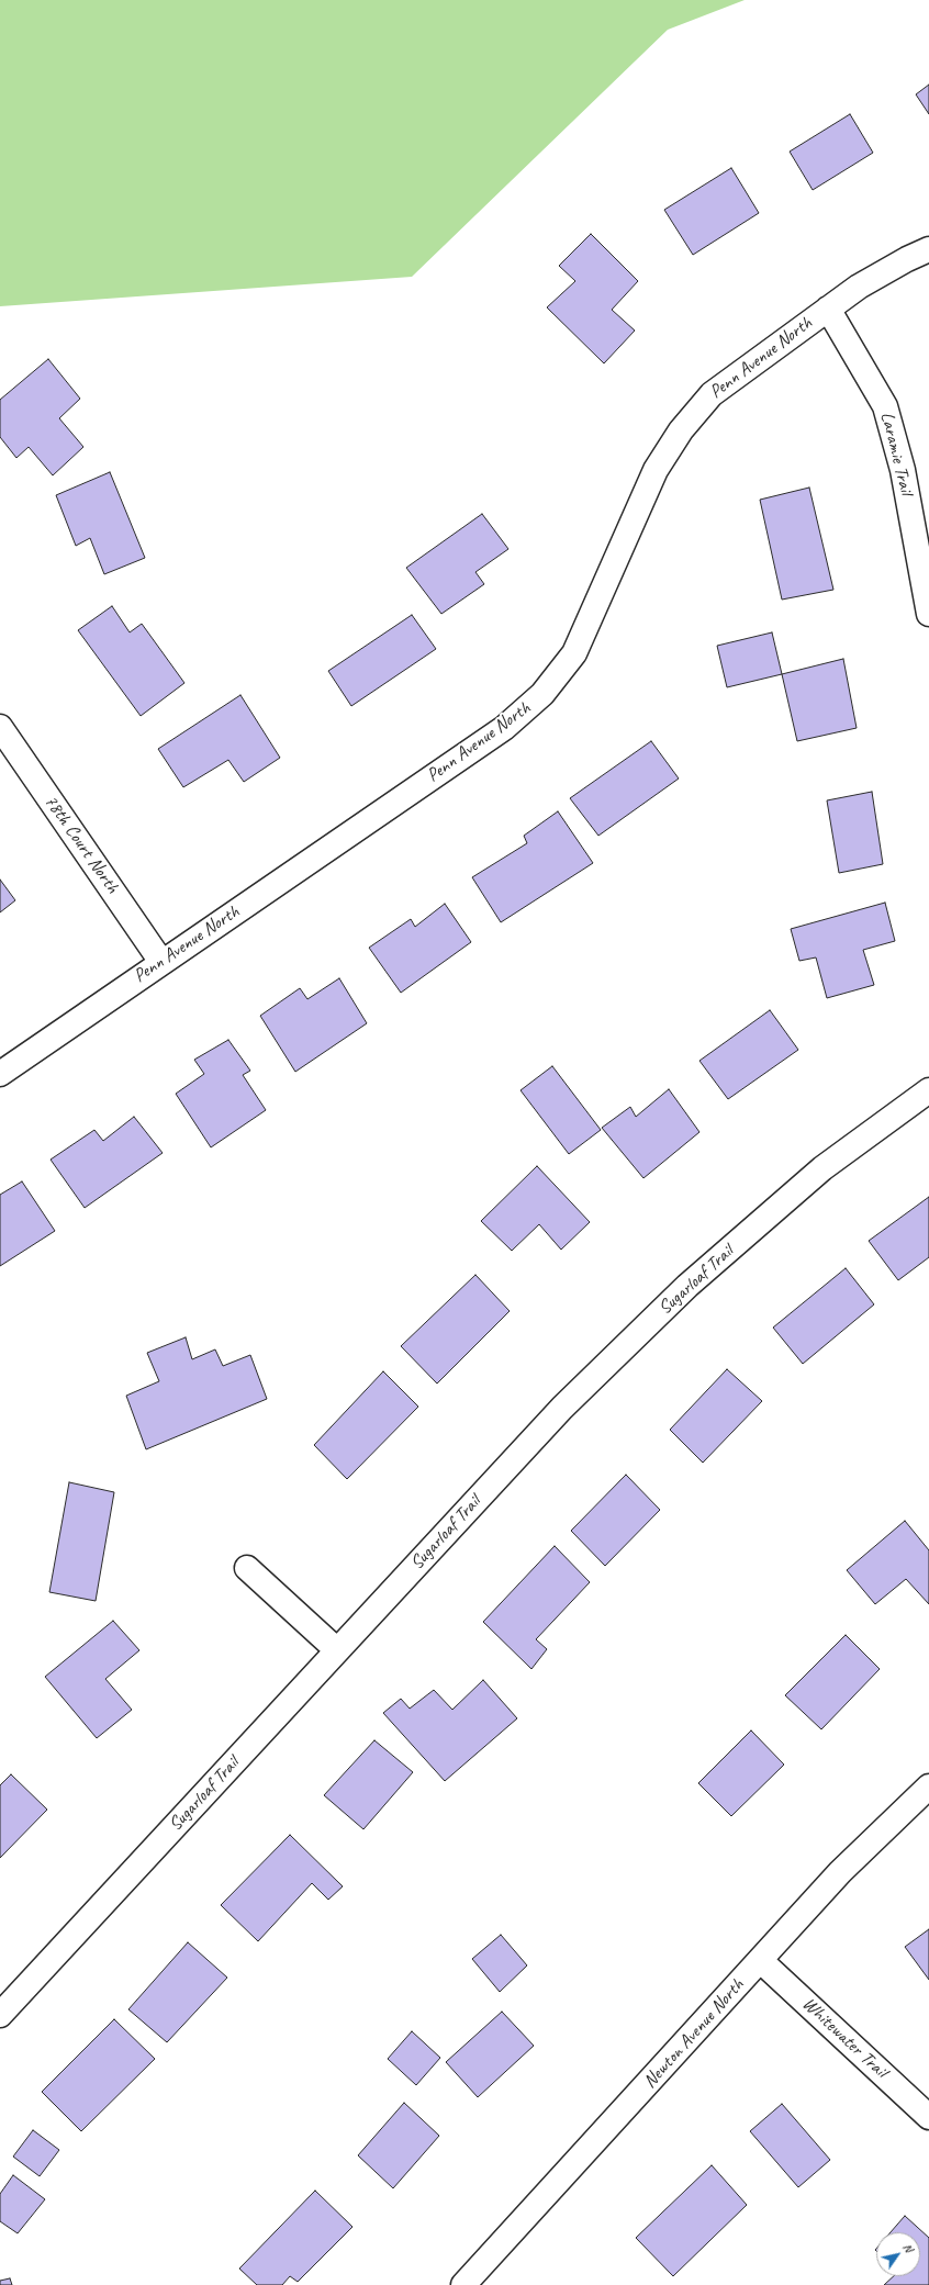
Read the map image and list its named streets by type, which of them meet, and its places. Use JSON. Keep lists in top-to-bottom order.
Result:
{
  "streets": {
    "street": [
      "Penn Avenue North",
      "Laramie Trail",
      "78th Court North",
      "Sugarloaf Trail",
      "Newton Avenue North",
      "Whitewater Trail"
    ]
  },
  "crossings": [
    ["Penn Avenue North", "Laramie Trail"],
    ["Penn Avenue North", "78th Court North"],
    ["Newton Avenue North", "Whitewater Trail"]
  ],
  "north": "top right"
}
